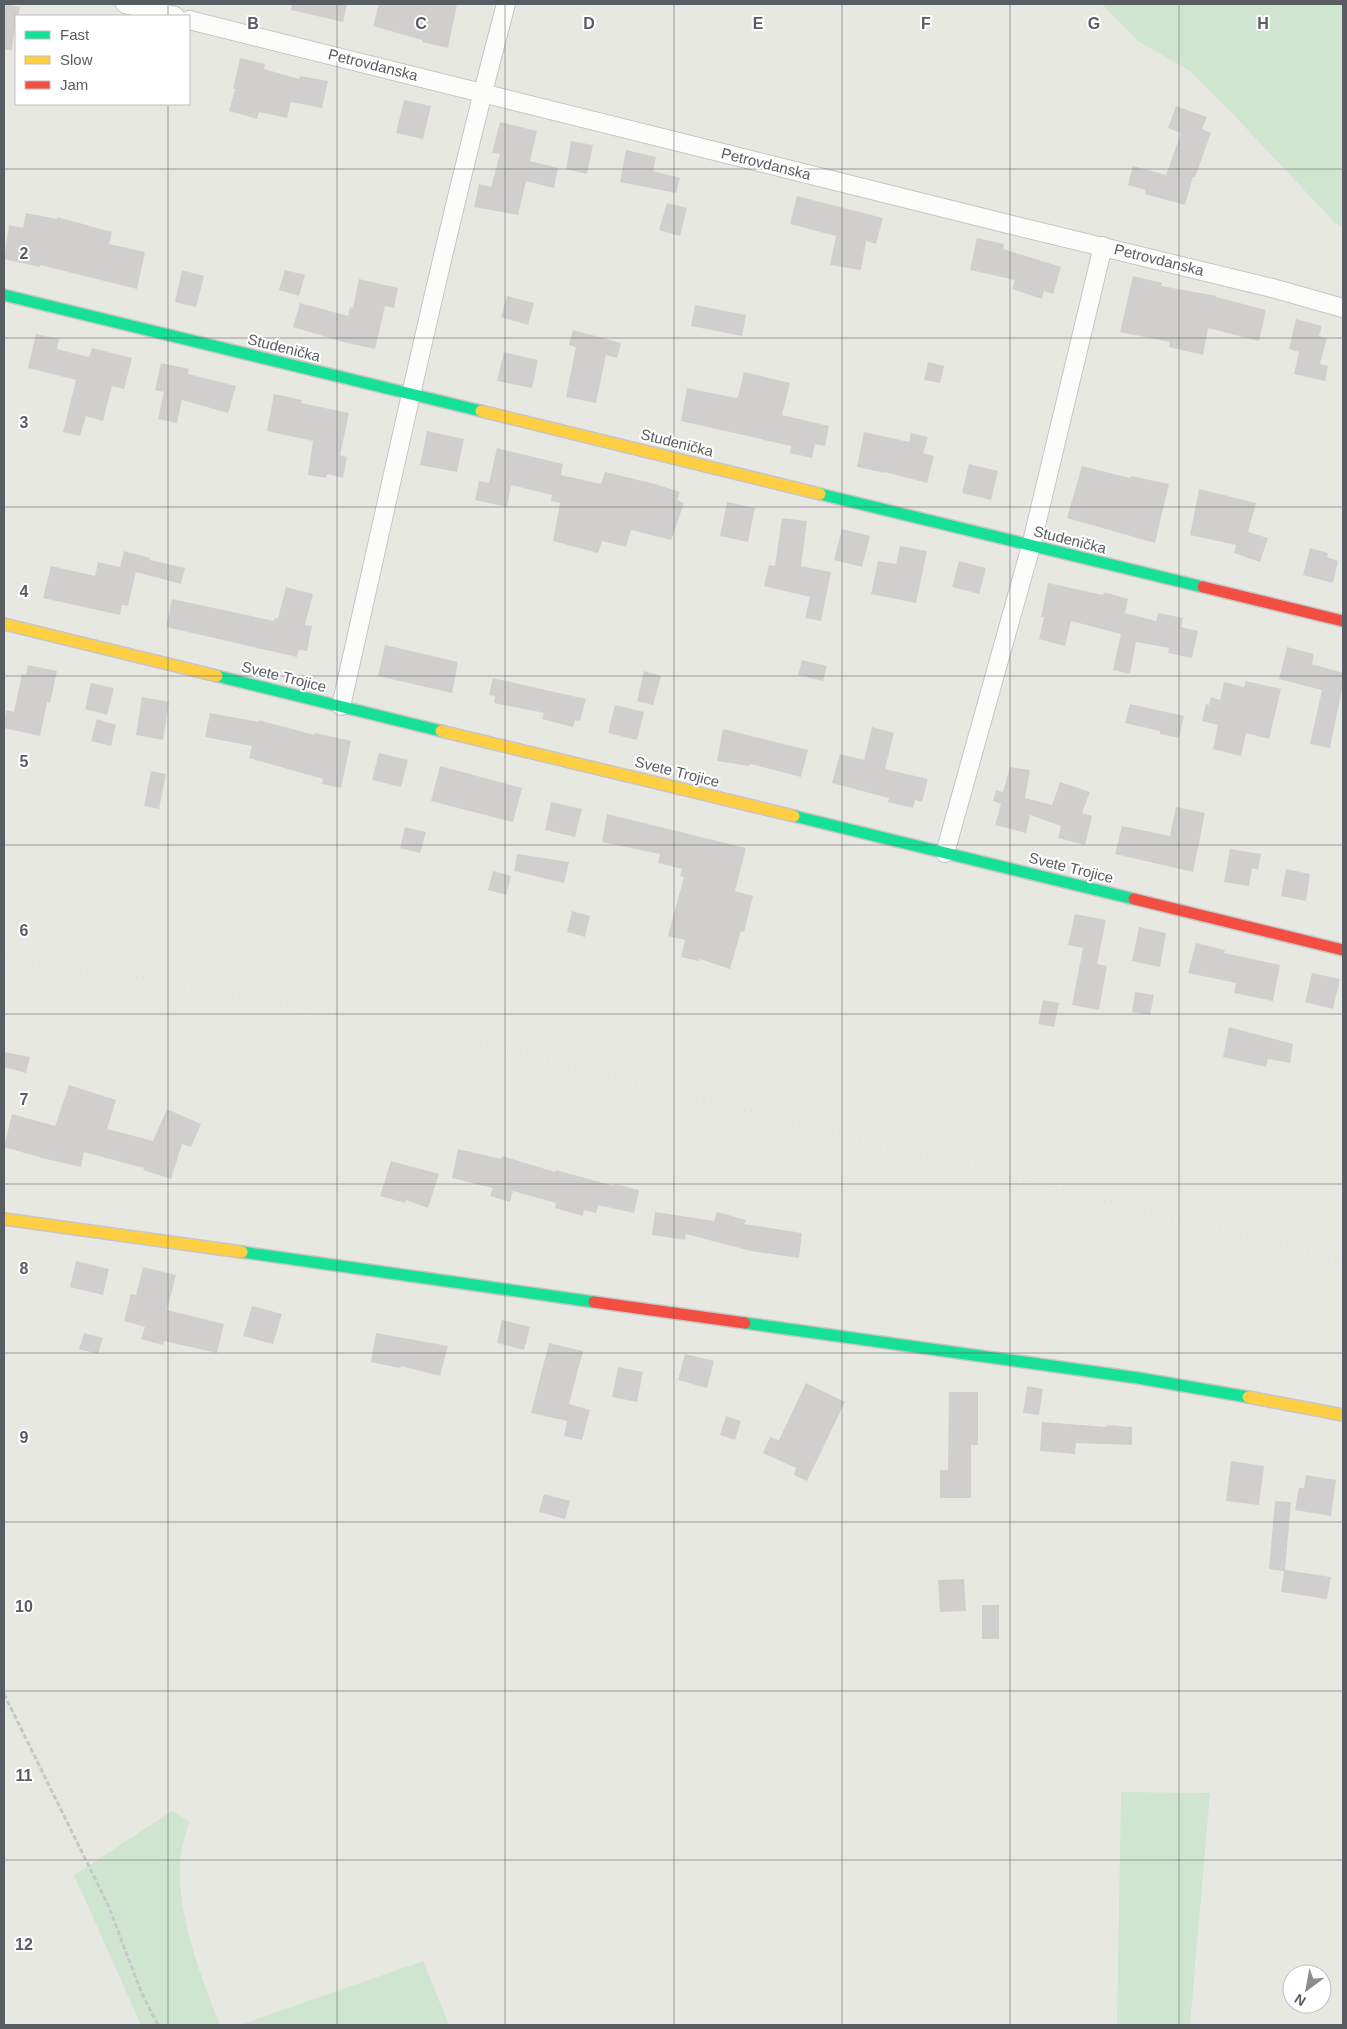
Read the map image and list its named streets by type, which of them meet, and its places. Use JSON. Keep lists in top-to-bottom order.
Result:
{
  "streets": {
    "street": ["Petrovdanska", "Studenička", "Svete Trojice"]
  },
  "legend": ["Fast", "Slow", "Jam"],
  "north": "bottom left",
  "grid": {
    "columns": [
      "B",
      "C",
      "D",
      "E",
      "F",
      "G",
      "H"
    ],
    "rows": [
      "2",
      "3",
      "4",
      "5",
      "6",
      "7",
      "8",
      "9",
      "10",
      "11",
      "12"
    ]
  }
}
